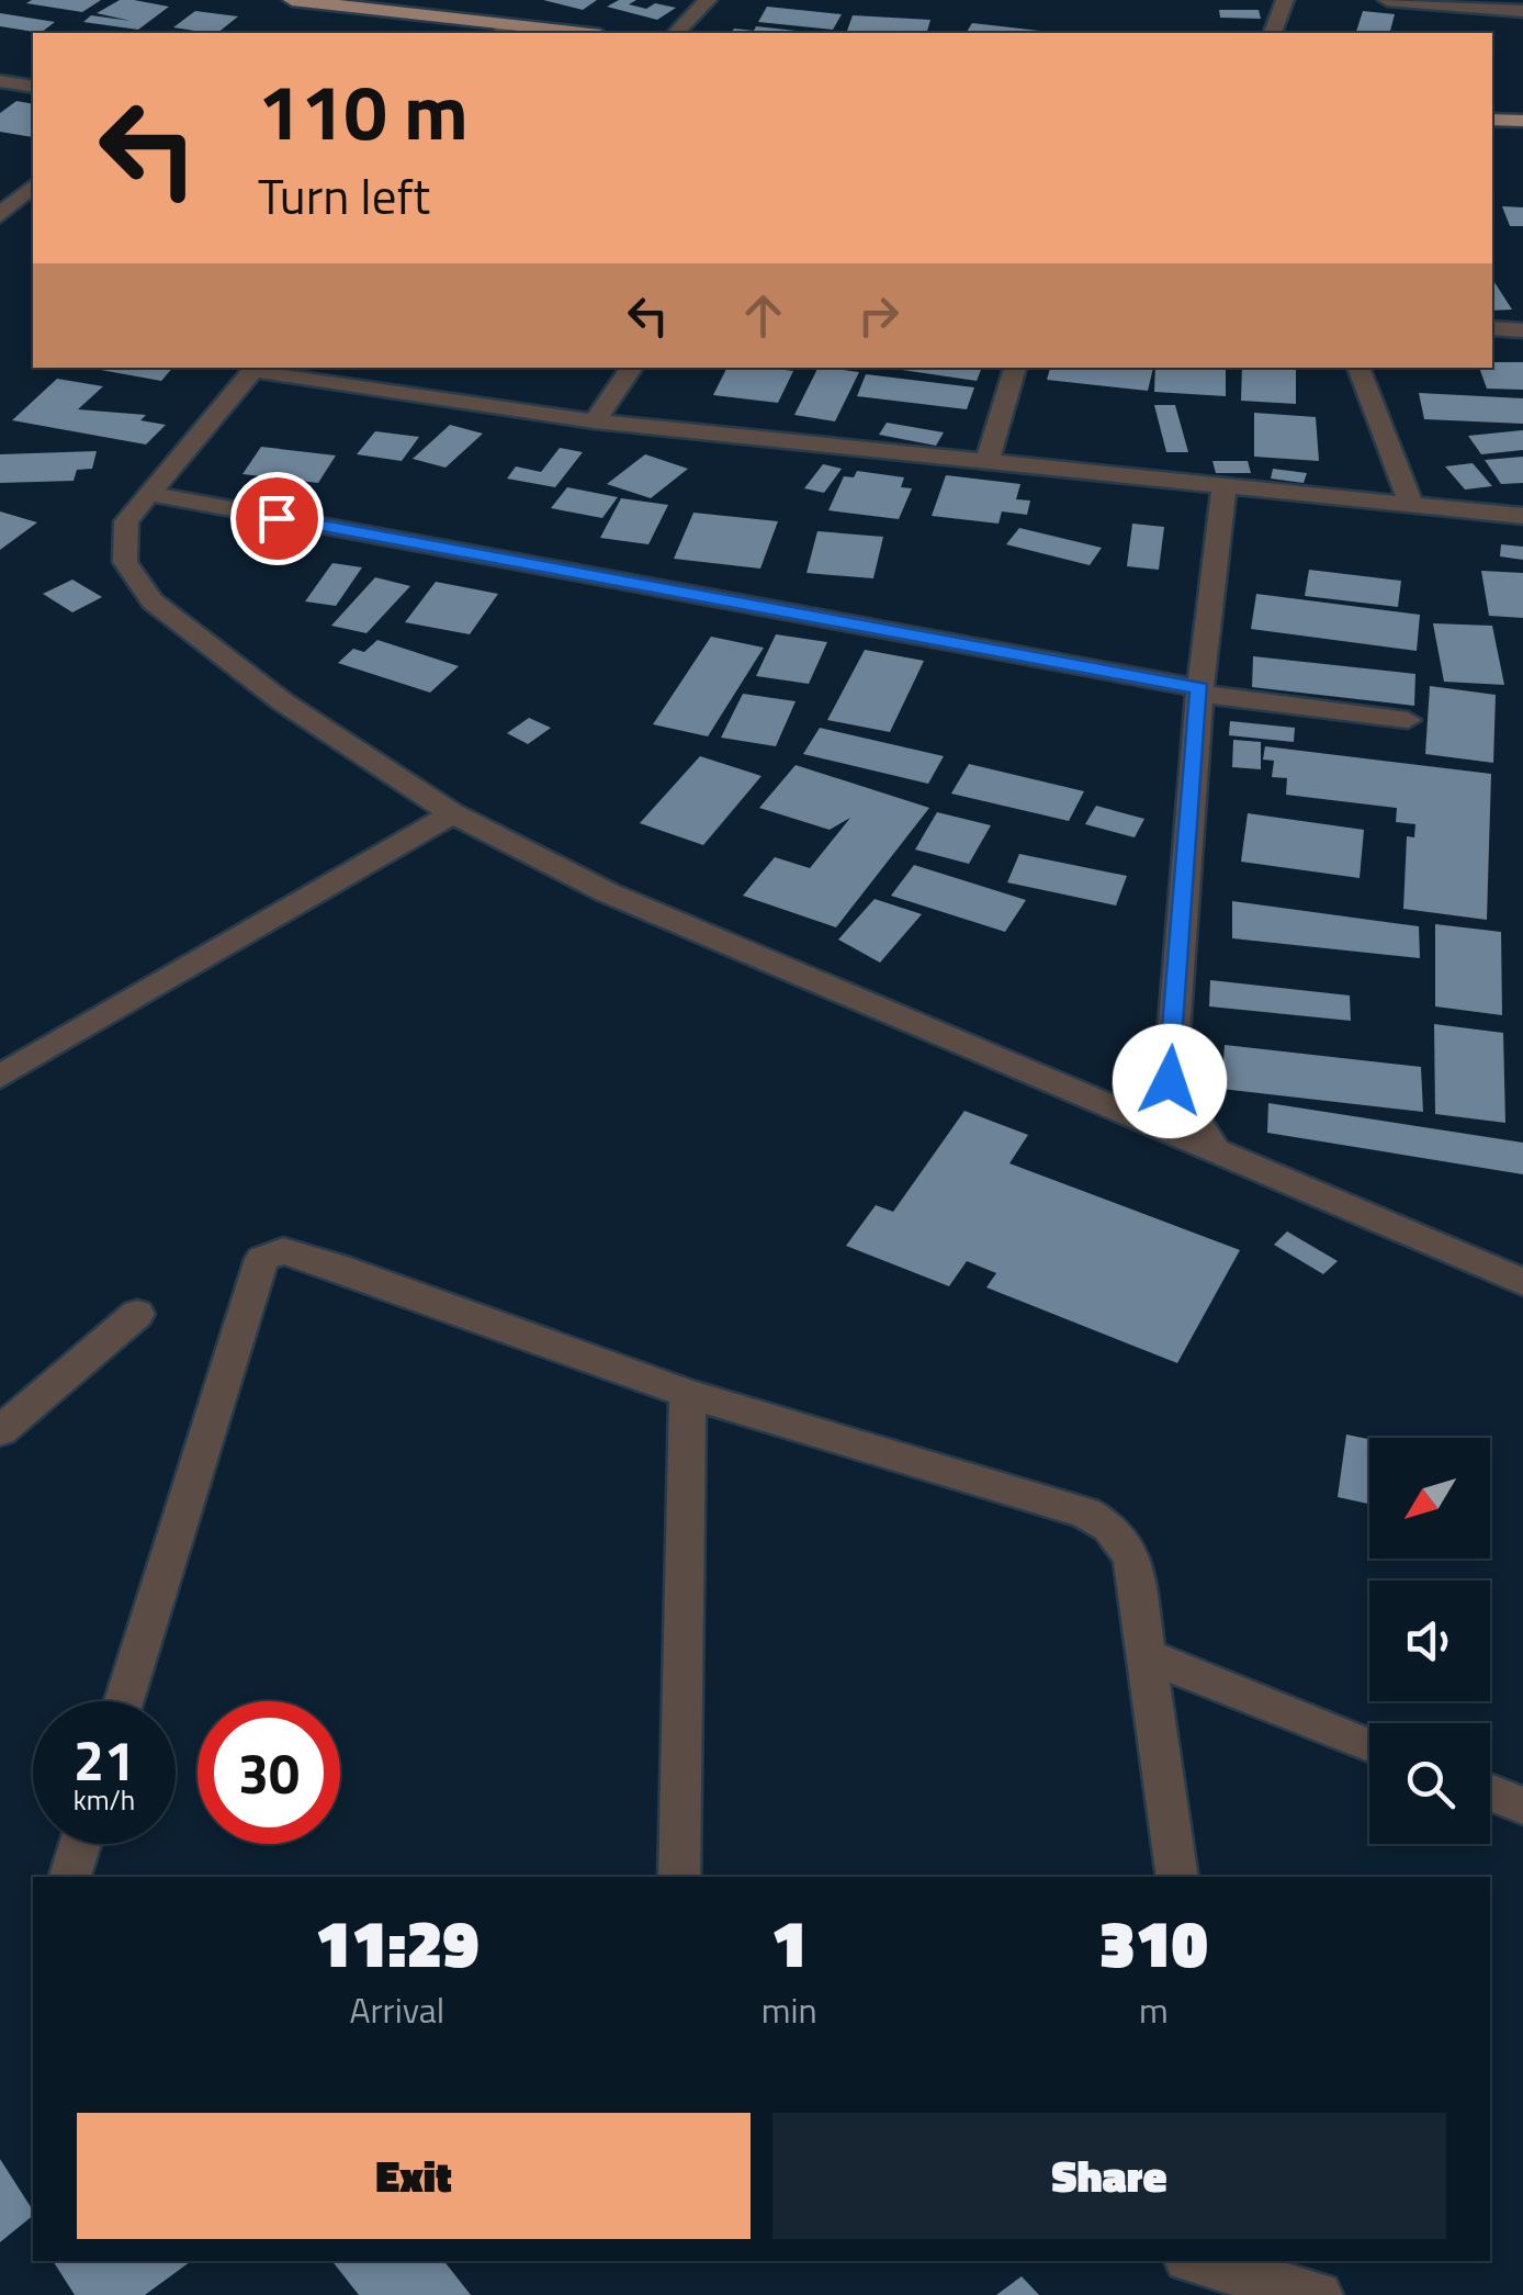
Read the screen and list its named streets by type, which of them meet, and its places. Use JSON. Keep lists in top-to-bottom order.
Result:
{
  "north": "bottom left",
  "page": {
    "turn": ["110 m", "Turn left"],
    "speed": "21 km/h",
    "limit": "30",
    "eta": [
      "11:29",
      "Arrival",
      "1",
      "min",
      "310",
      "m"
    ],
    "buttons": ["Exit", "Share"]
  }
}
